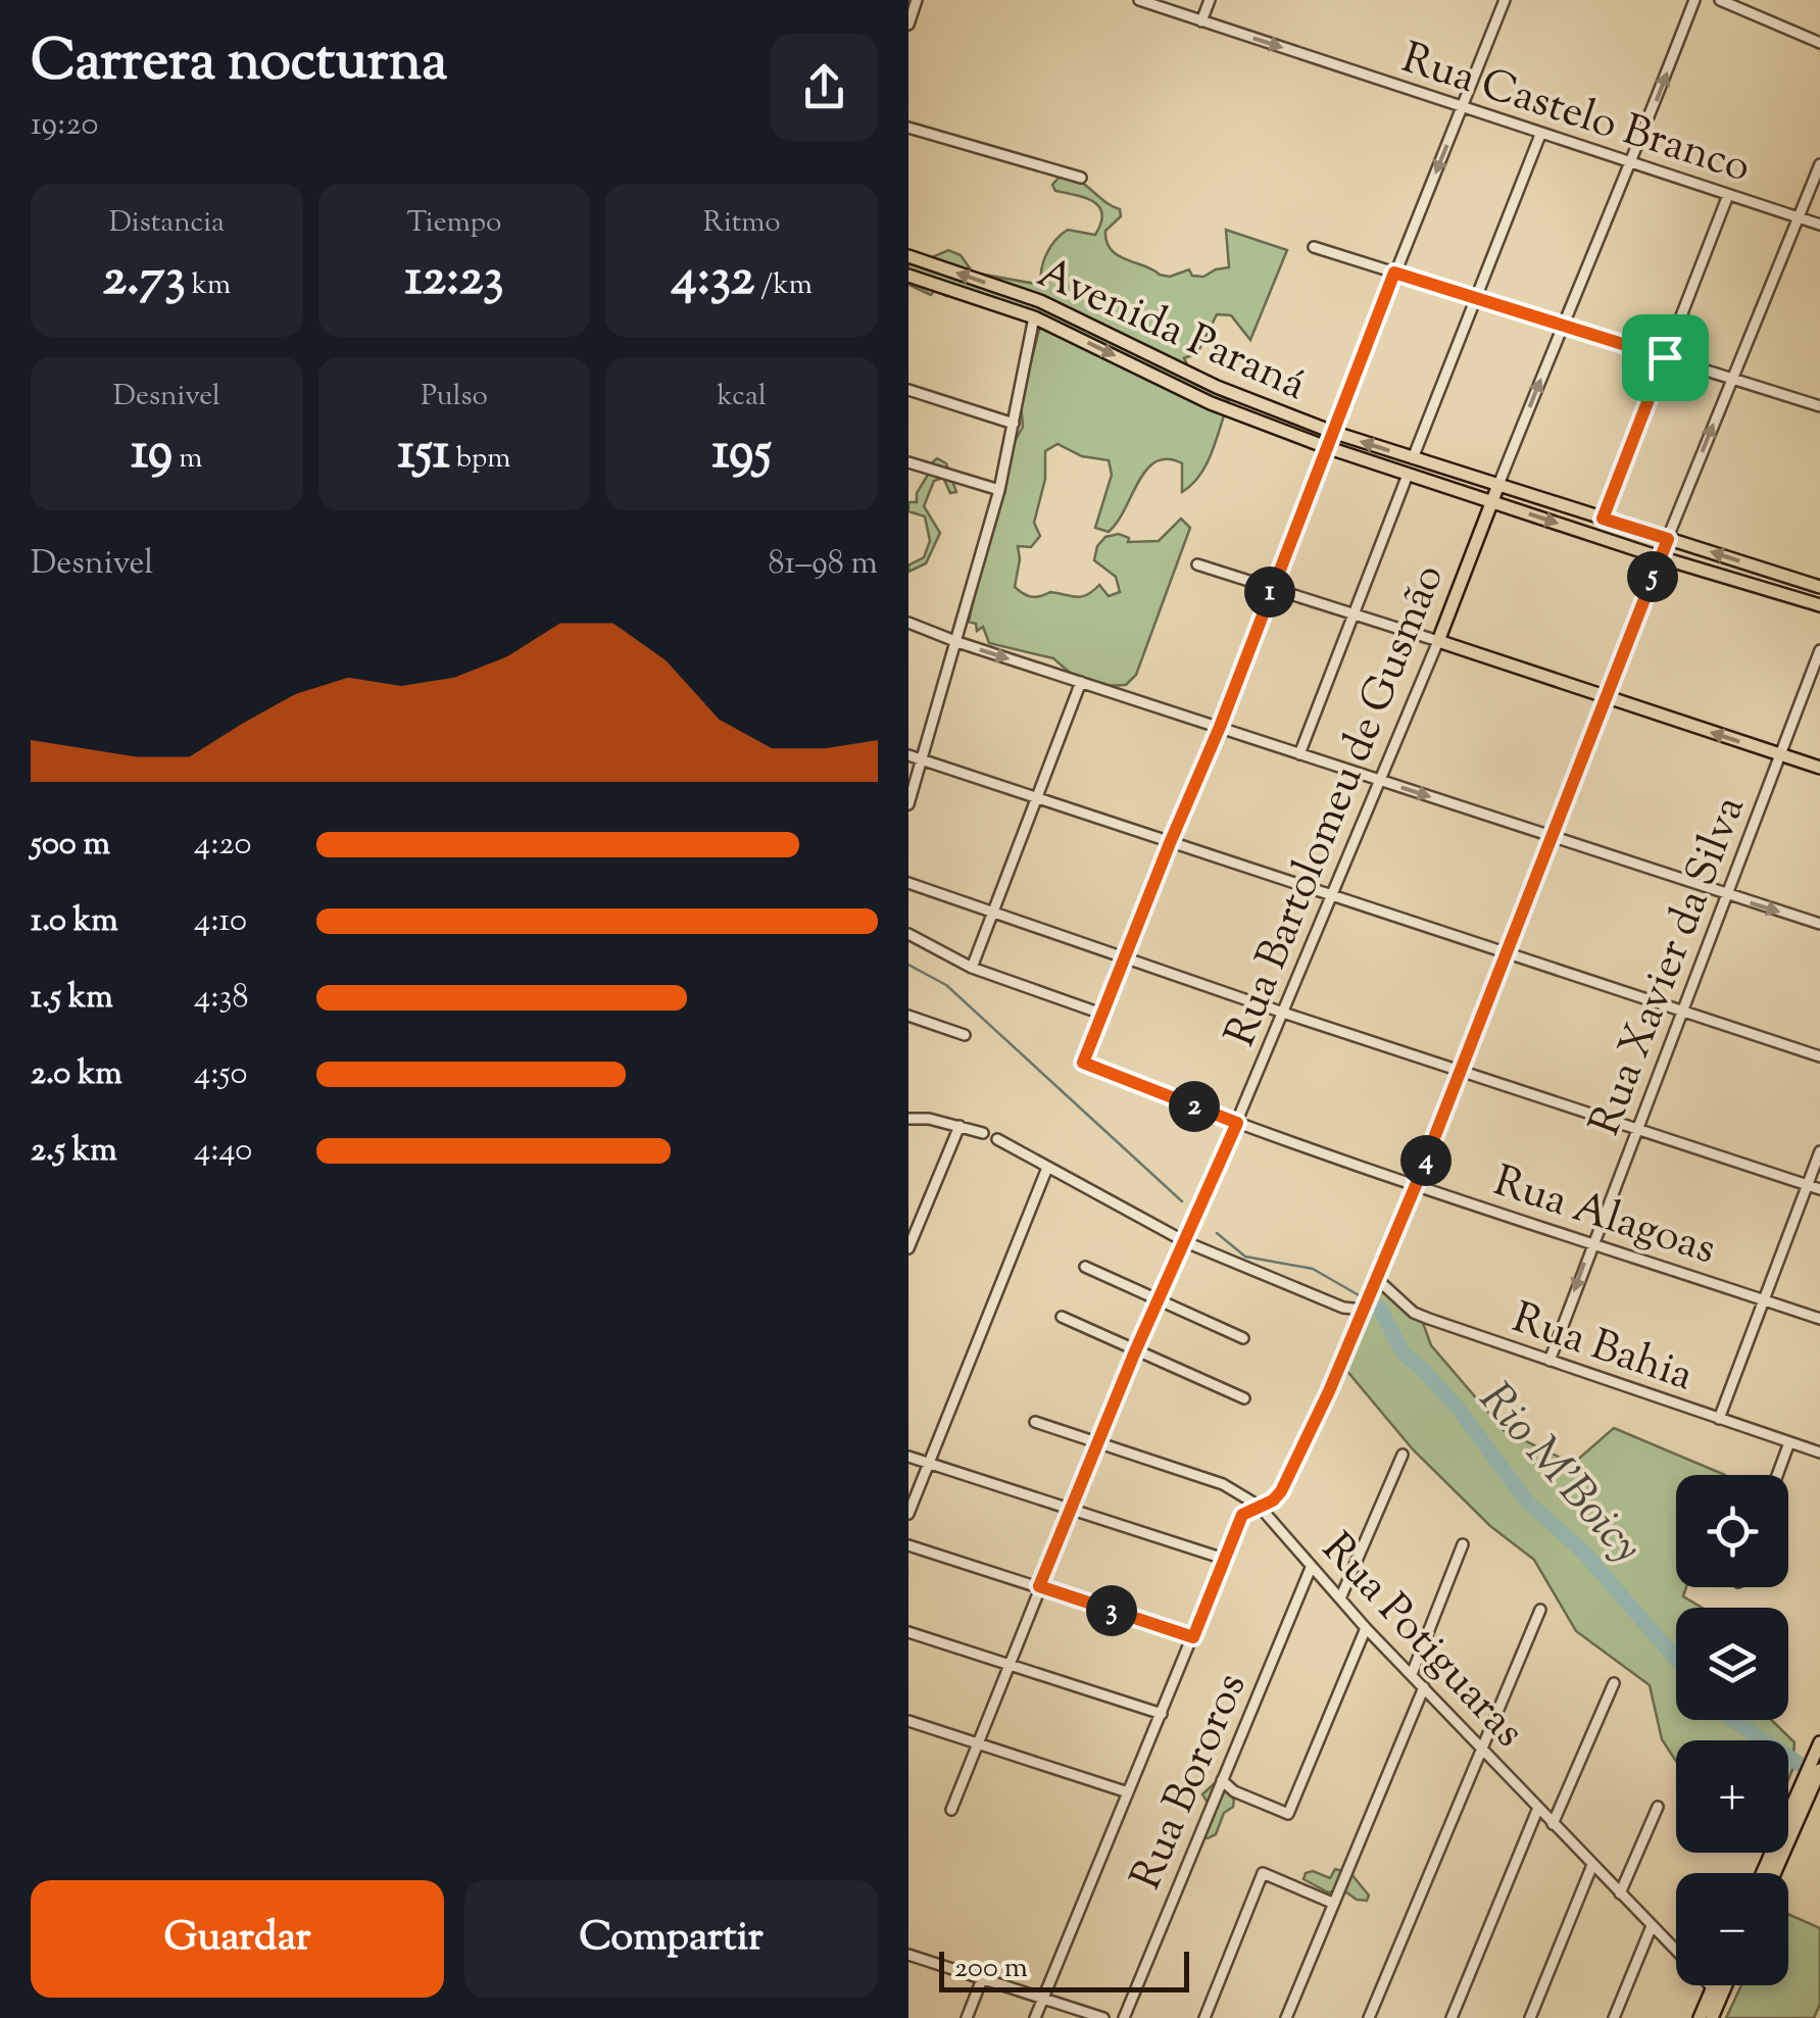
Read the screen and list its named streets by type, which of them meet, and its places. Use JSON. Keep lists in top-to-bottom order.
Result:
{
  "streets": {
    "main road": ["Avenida Paraná", "Rua Bartolomeu de Gusmão"],
    "street": [
      "Rua Castelo Branco",
      "Rua Xavier da Silva",
      "Rua Alagoas",
      "Rua Bahia",
      "Rua Potiguaras",
      "Rua Bororos"
    ]
  },
  "crossings": [
    ["Rua Castelo Branco", "Rua Bartolomeu de Gusmão"],
    ["Avenida Paraná", "Rua Bartolomeu de Gusmão"],
    ["Rua Bartolomeu de Gusmão", "Rua Alagoas"],
    ["Rua Bartolomeu de Gusmão", "Rua Potiguaras"],
    ["Rua Xavier da Silva", "Rua Alagoas"],
    ["Rua Xavier da Silva", "Rua Bahia"],
    ["Rua Potiguaras", "Rua Bororos"]
  ],
  "one_way": ["Rua Castelo Branco"],
  "water": ["Rio M'Boicy"],
  "scale_bar": "200 m",
  "page": {
    "heading": ["Carrera nocturna", "19:20"],
    "stats": [
      ["Distancia", "2.73 km"],
      ["Tiempo", "12:23"],
      ["Ritmo", "4:32 /km"],
      ["Desnivel", "19 m"],
      ["Pulso", "151 bpm"],
      ["kcal", "195"]
    ],
    "chart": ["Desnivel", "81–98 m"],
    "pins": [
      "5",
      "1",
      "2",
      "4",
      "3"
    ],
    "list": [
      {
        "name": "500 m",
        "note": "4:20"
      },
      {
        "name": "1.0 km",
        "note": "4:10"
      },
      {
        "name": "1.5 km",
        "note": "4:38"
      },
      {
        "name": "2.0 km",
        "note": "4:50"
      },
      {
        "name": "2.5 km",
        "note": "4:40"
      }
    ],
    "map_buttons": ["+", "−"],
    "buttons": ["Guardar", "Compartir"],
    "scale": "200 m"
  }
}
